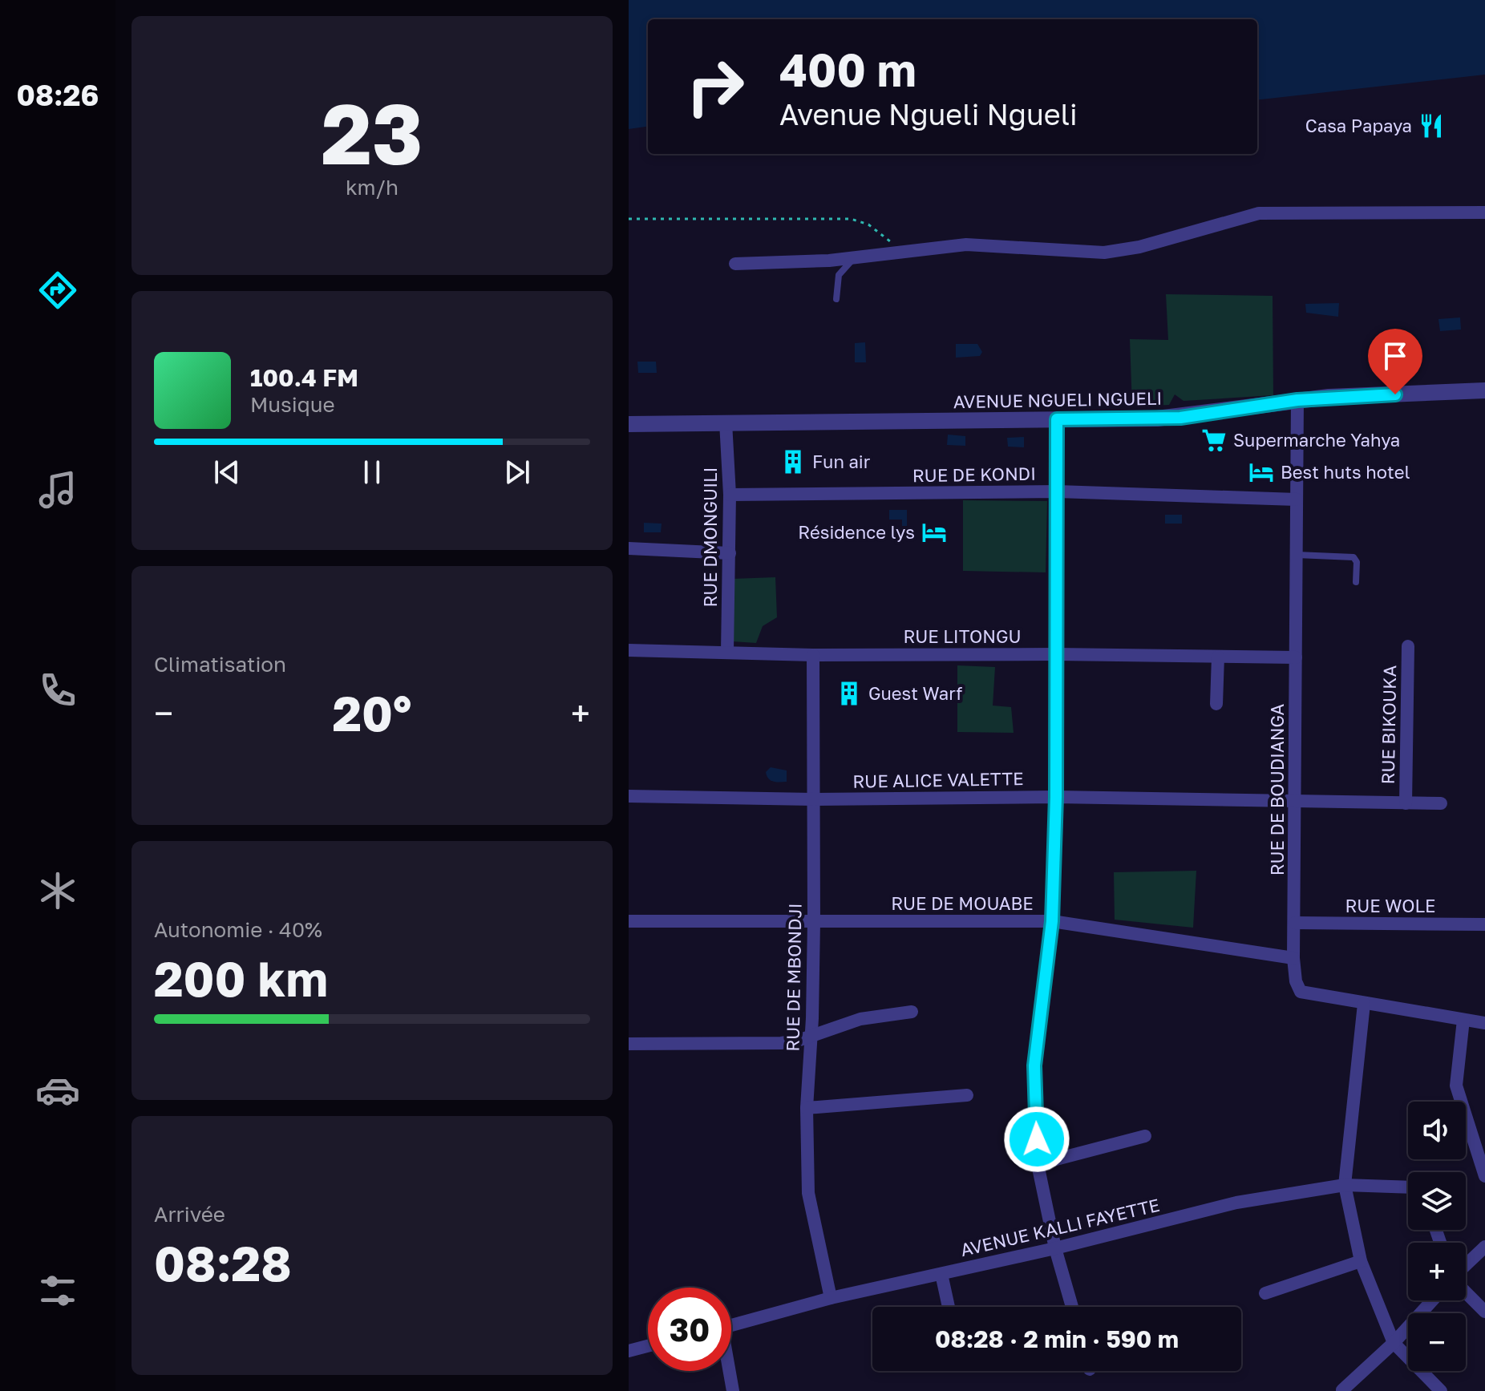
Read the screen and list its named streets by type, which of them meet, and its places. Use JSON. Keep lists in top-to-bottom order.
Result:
{
  "streets": {
    "street": [
      "AVENUE NGUELI NGUELI",
      "RUE DE KONDI",
      "RUE DMONGUILI",
      "RUE LITONGU",
      "RUE BIKOUKA",
      "RUE ALICE VALETTE",
      "RUE DE BOUDIANGA",
      "RUE DE MOUABE",
      "RUE WOLE",
      "RUE DE MBONDJI",
      "AVENUE KALLI FAYETTE"
    ]
  },
  "crossings": [
    ["AVENUE NGUELI NGUELI", "RUE DMONGUILI"],
    ["AVENUE NGUELI NGUELI", "RUE DE BOUDIANGA"],
    ["RUE DE KONDI", "RUE DMONGUILI"],
    ["RUE DE KONDI", "RUE DE BOUDIANGA"],
    ["RUE DMONGUILI", "RUE LITONGU"],
    ["RUE LITONGU", "RUE DE BOUDIANGA"],
    ["RUE LITONGU", "RUE DE MBONDJI"],
    ["RUE BIKOUKA", "RUE ALICE VALETTE"],
    ["RUE ALICE VALETTE", "RUE DE BOUDIANGA"],
    ["RUE ALICE VALETTE", "RUE DE MBONDJI"],
    ["RUE DE BOUDIANGA", "RUE DE MOUABE"],
    ["RUE DE BOUDIANGA", "RUE WOLE"],
    ["RUE DE MOUABE", "RUE DE MBONDJI"],
    ["RUE DE MBONDJI", "AVENUE KALLI FAYETTE"]
  ],
  "places": {
    "restaurant": ["Casa Papaya"],
    "supermarket": ["Supermarche Yahya"],
    "building": ["Fun air", "Guest Warf"],
    "hotel": ["Best huts hotel", "Résidence lys"]
  },
  "page": {
    "tabs": "08:26",
    "tile": [
      ["23", "km/h"],
      "Climatisation",
      ["Autonomie · 40%", "200 km"],
      ["Arrivée", "08:28"]
    ],
    "turn": ["400 m", "Avenue Ngueli Ngueli"],
    "song": ["100.4 FM", "Musique"],
    "heat": ["−", "20°", "+"],
    "map_buttons": ["+", "−"],
    "limit": "30",
    "trip": "08:28 · 2 min · 590 m"
  }
}
